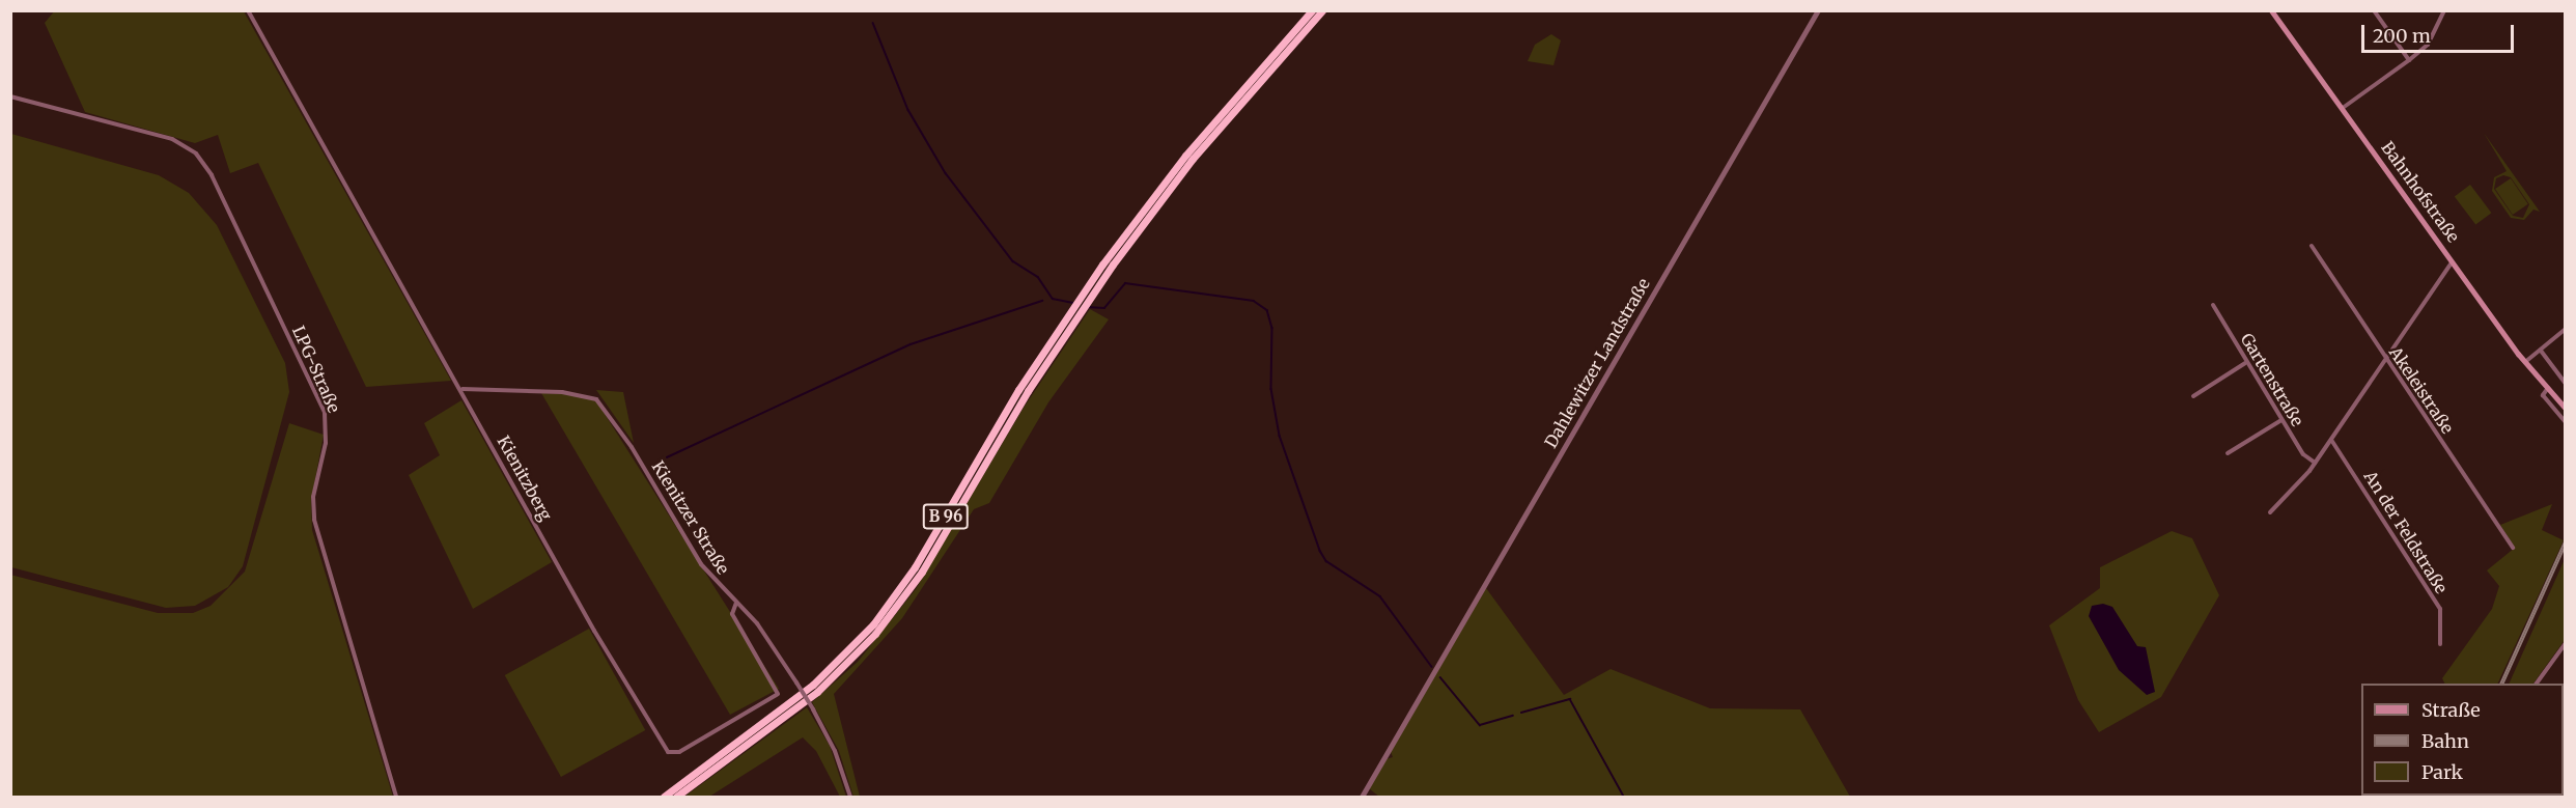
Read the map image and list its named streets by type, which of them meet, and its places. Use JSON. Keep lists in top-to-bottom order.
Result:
{
  "streets": {
    "highway": ["B 96"],
    "main road": ["Bahnhofstraße"],
    "street": [
      "Dahlewitzer Landstraße",
      "LPG-Straße",
      "Gartenstraße",
      "Akeleistraße",
      "Kienitzberg",
      "Kienitzer Straße",
      "An der Feldstraße"
    ]
  },
  "crossings": [
    ["Kienitzberg", "Kienitzer Straße"]
  ],
  "legend": ["Straße", "Bahn", "Park"],
  "scale_bar": "200 m"
}
